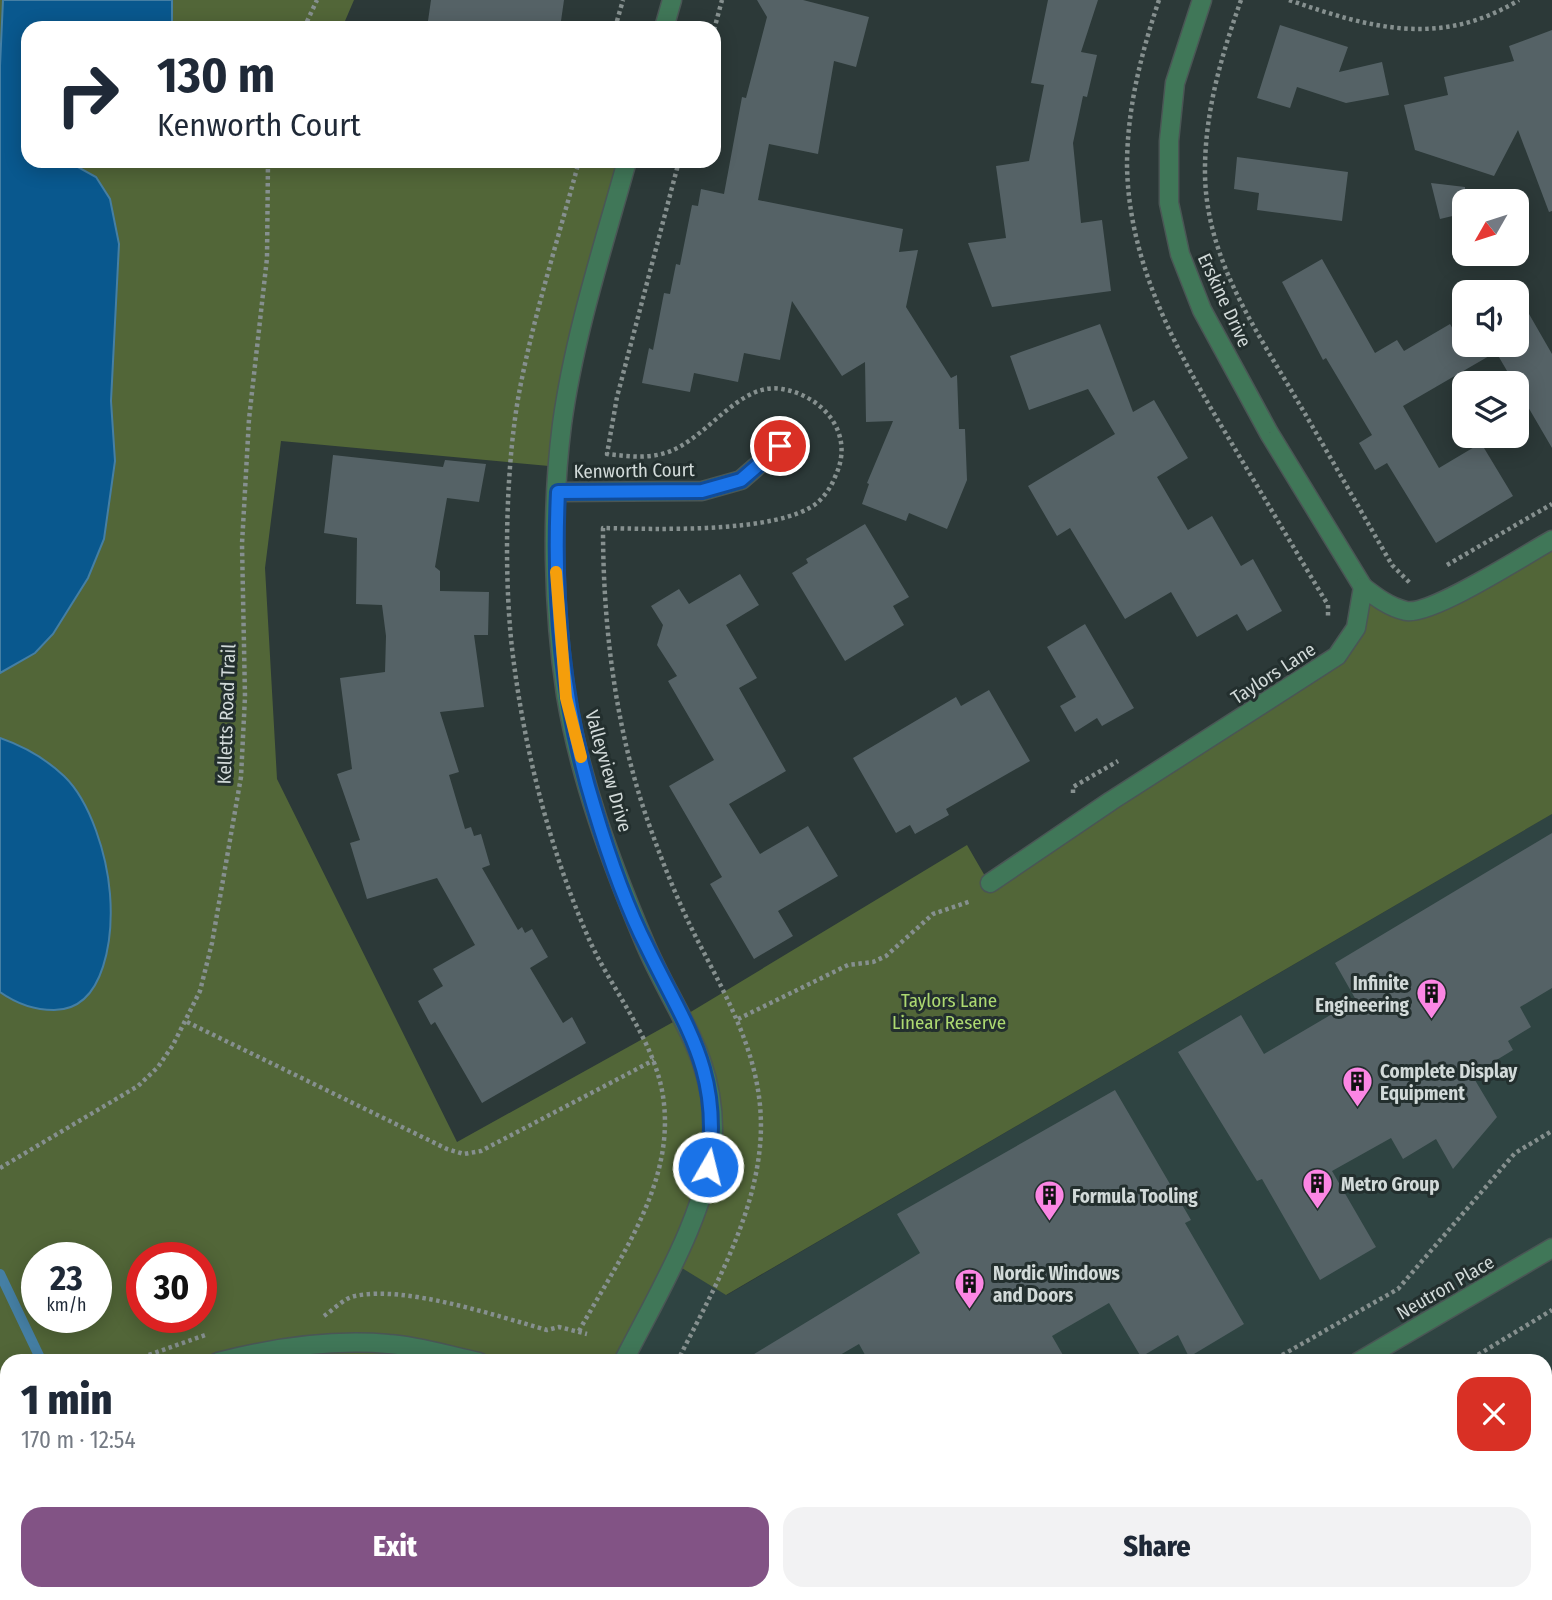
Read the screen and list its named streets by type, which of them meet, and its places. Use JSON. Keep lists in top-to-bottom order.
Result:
{
  "streets": {
    "street": [
      "Erskine Drive",
      "Kenworth Court",
      "Taylors Lane",
      "Valleyview Drive",
      "Neutron Place"
    ],
    "path": ["Kelletts Road Trail"]
  },
  "crossings": [
    ["Erskine Drive", "Taylors Lane"],
    ["Kenworth Court", "Valleyview Drive"]
  ],
  "parks": ["Taylors Lane Linear Reserve"],
  "places": {
    "building": [
      "Infinite Engineering",
      "Complete Display Equipment",
      "Metro Group",
      "Formula Tooling",
      "Nordic Windows and Doors"
    ]
  },
  "north": "bottom left",
  "page": {
    "turn": ["130 m", "Kenworth Court"],
    "speed": "23 km/h",
    "limit": "30",
    "heading": ["1 min", "170 m · 12:54"],
    "buttons": ["Exit", "Share"]
  }
}
